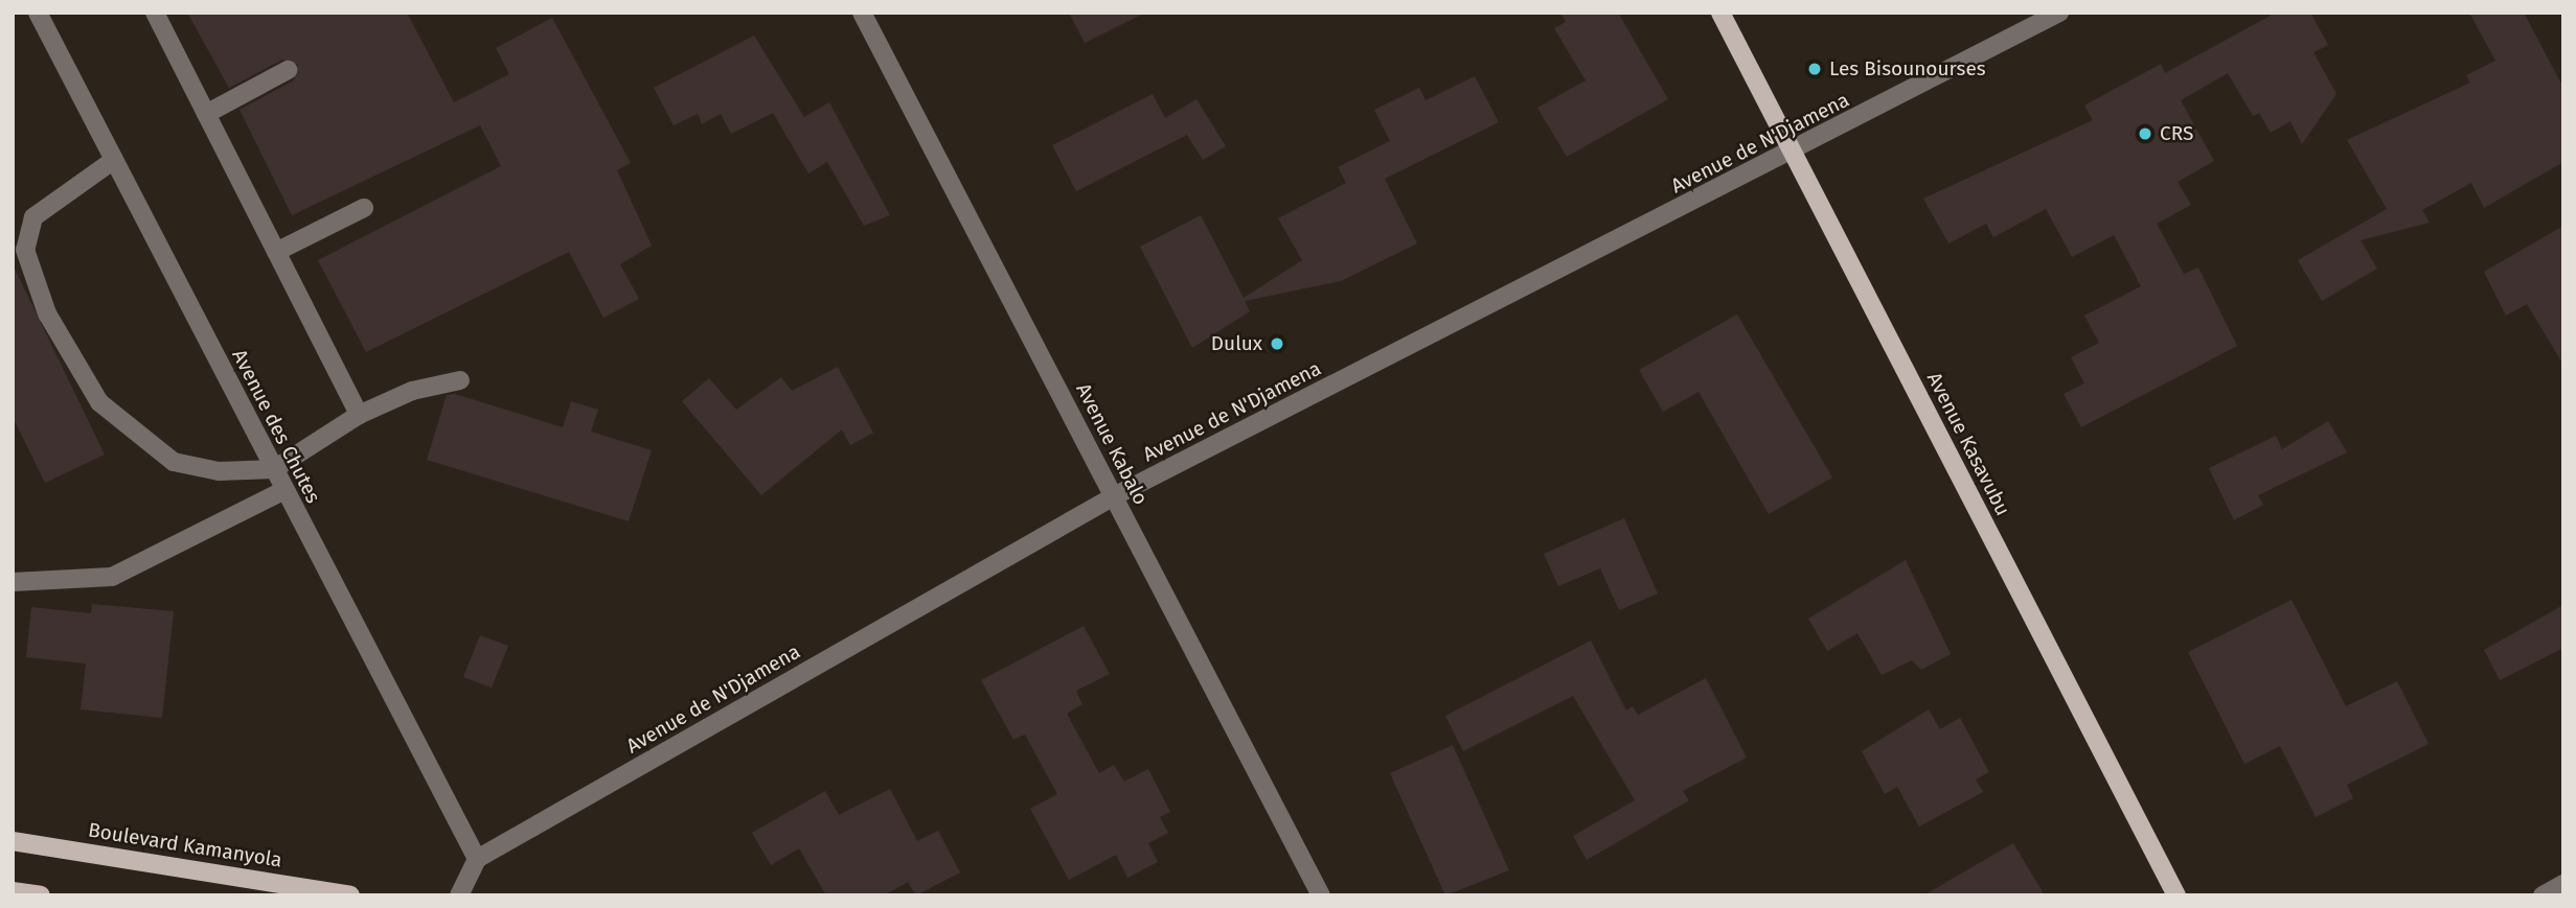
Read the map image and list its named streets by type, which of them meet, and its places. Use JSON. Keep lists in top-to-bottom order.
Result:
{
  "streets": {
    "main road": ["Avenue Kasavubu", "Boulevard Kamanyola"],
    "street": ["Avenue de N'Djamena", "Avenue des Chutes", "Avenue Kabalo"]
  },
  "crossings": [
    ["Avenue de N'Djamena", "Avenue des Chutes"],
    ["Avenue de N'Djamena", "Avenue Kabalo"],
    ["Avenue de N'Djamena", "Avenue Kasavubu"]
  ],
  "places": ["Les Bisounourses", "CRS", "Dulux"]
}
